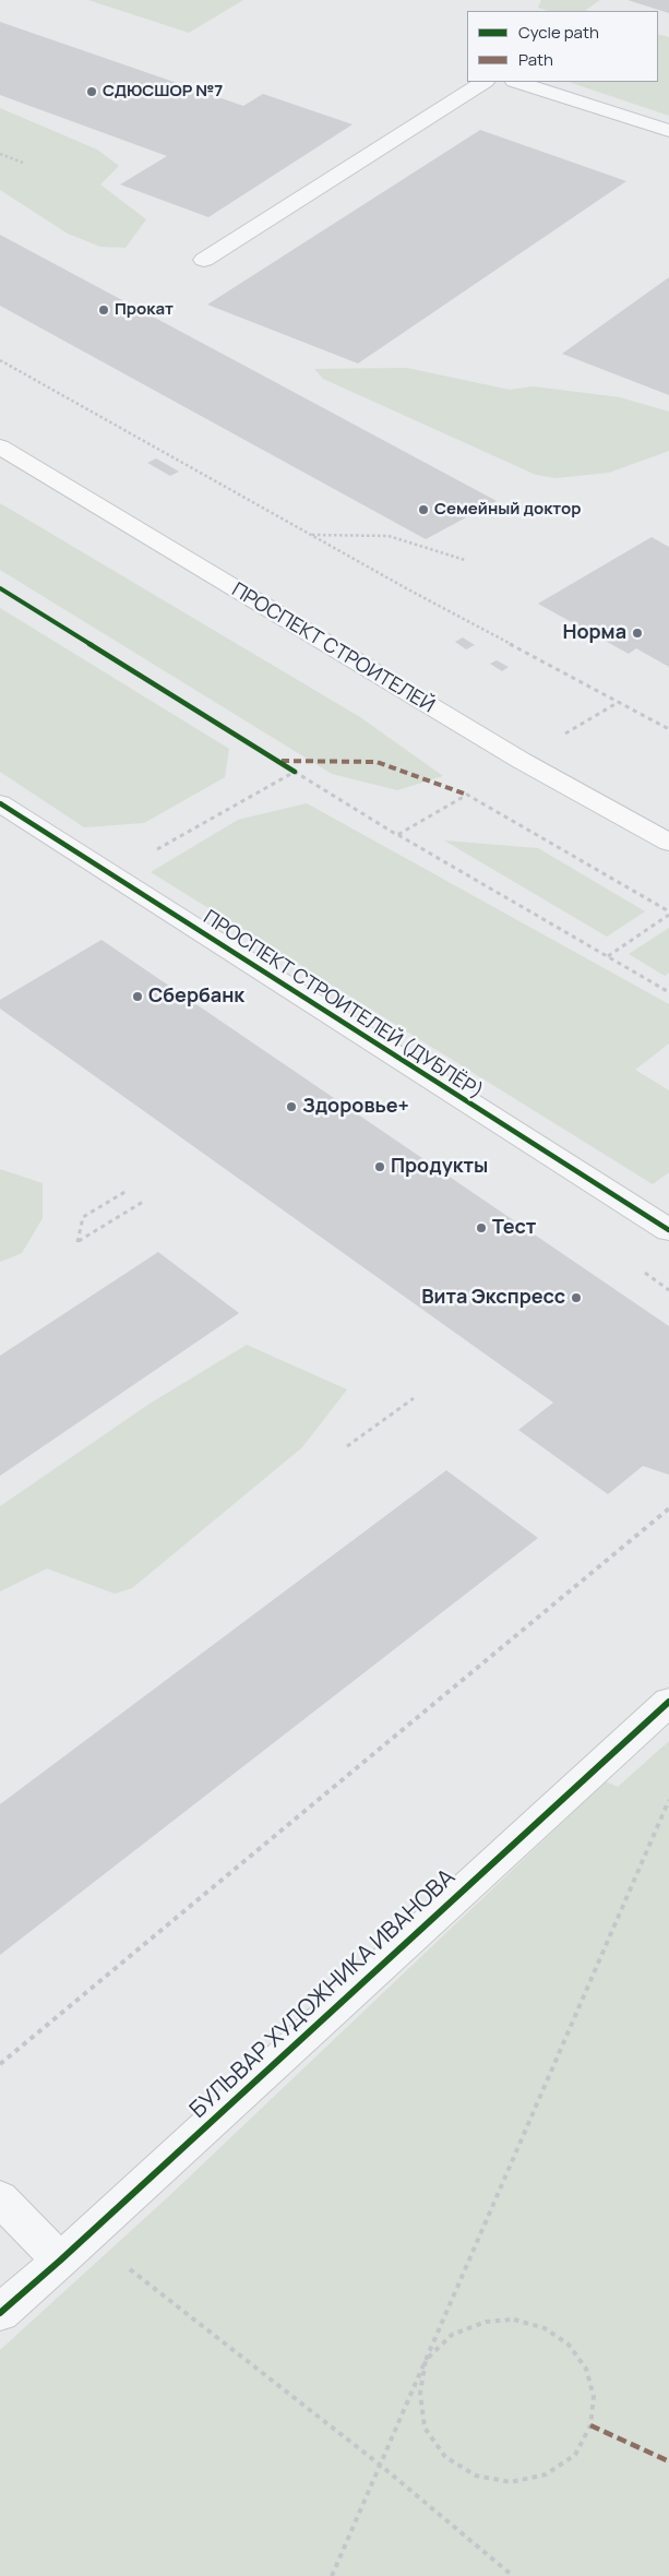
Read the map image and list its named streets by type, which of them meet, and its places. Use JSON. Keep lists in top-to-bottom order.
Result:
{
  "streets": {
    "main road": ["ПРОСПЕКТ СТРОИТЕЛЕЙ"],
    "street": ["ПРОСПЕКТ СТРОИТЕЛЕЙ (ДУБЛЁР)", "БУЛЬВАР ХУДОЖНИКА ИВАНОВА"]
  },
  "places": [
    "СДЮСШОР №7",
    "Прокат",
    "Семейный доктор",
    "Норма",
    "Сбербанк",
    "Здоровье+",
    "Продукты",
    "Тест",
    "Вита Экспресс"
  ],
  "legend": ["Cycle path", "Path"]
}
